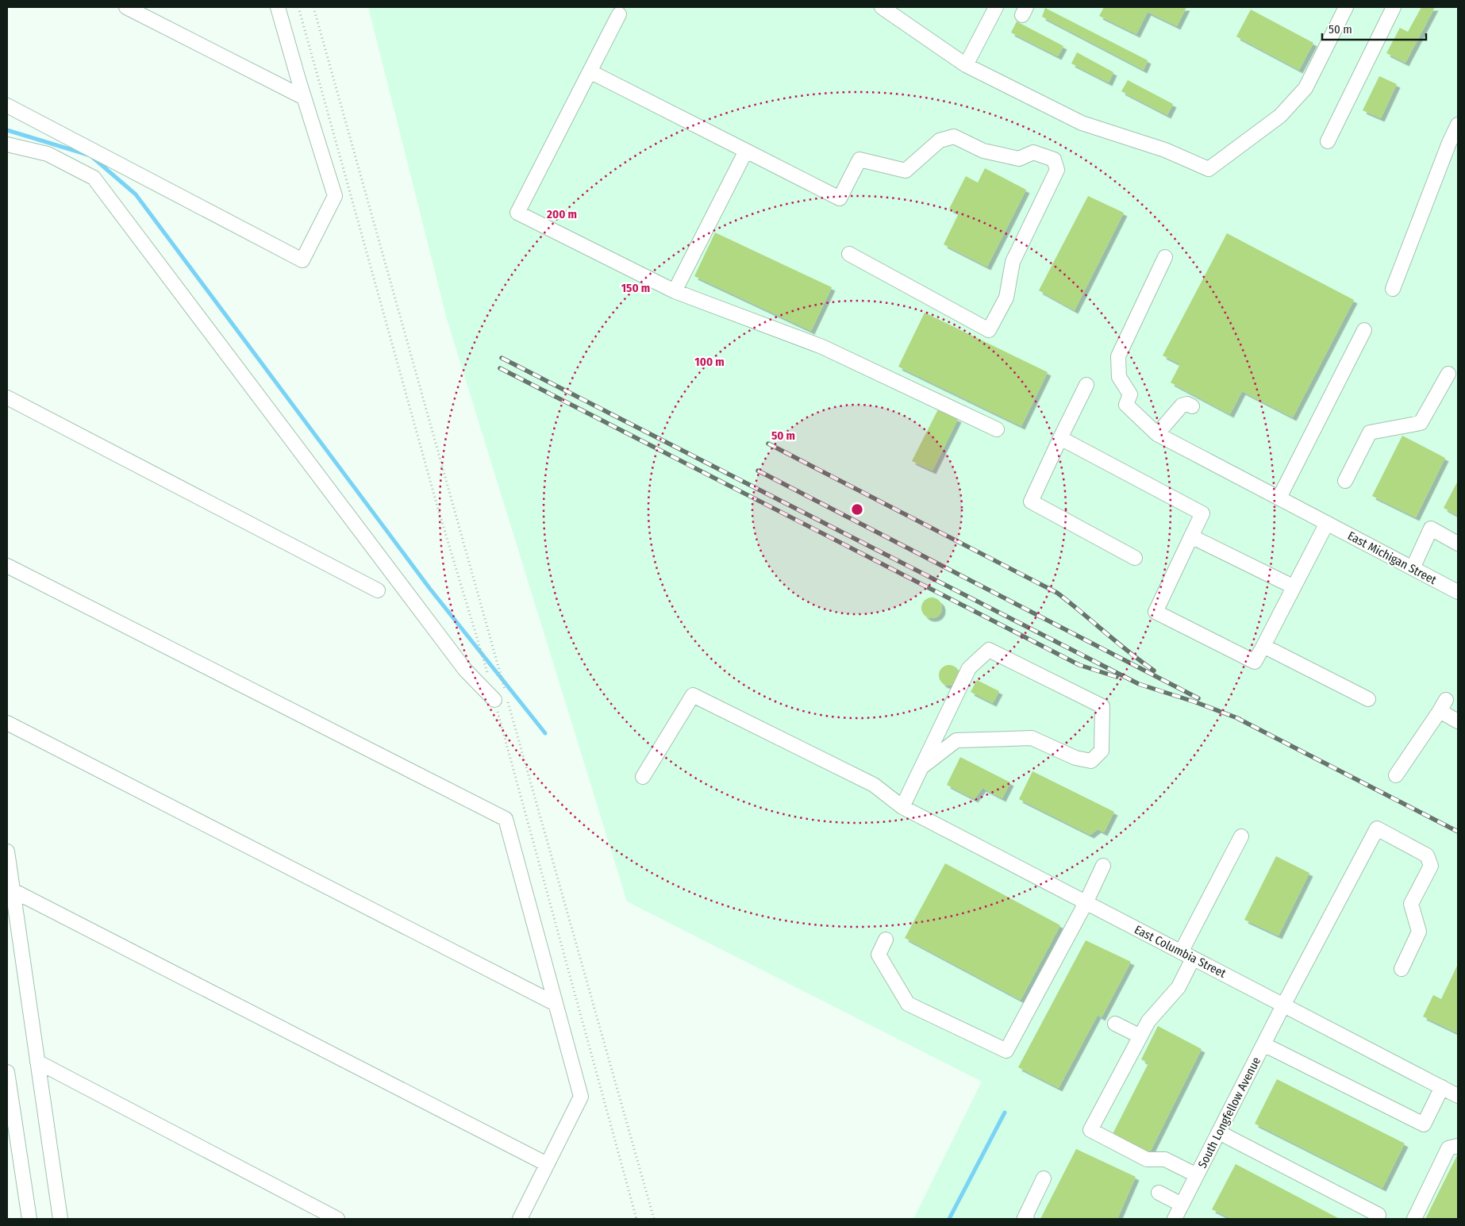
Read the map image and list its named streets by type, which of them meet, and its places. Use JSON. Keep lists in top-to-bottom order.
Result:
{
  "streets": {
    "street": ["East Michigan Street", "East Columbia Street", "South Longfellow Avenue"]
  },
  "crossings": [
    ["East Columbia Street", "South Longfellow Avenue"]
  ],
  "scale_bar": "50 m",
  "rings": [
    "200 m",
    "150 m",
    "100 m",
    "50 m"
  ]
}
